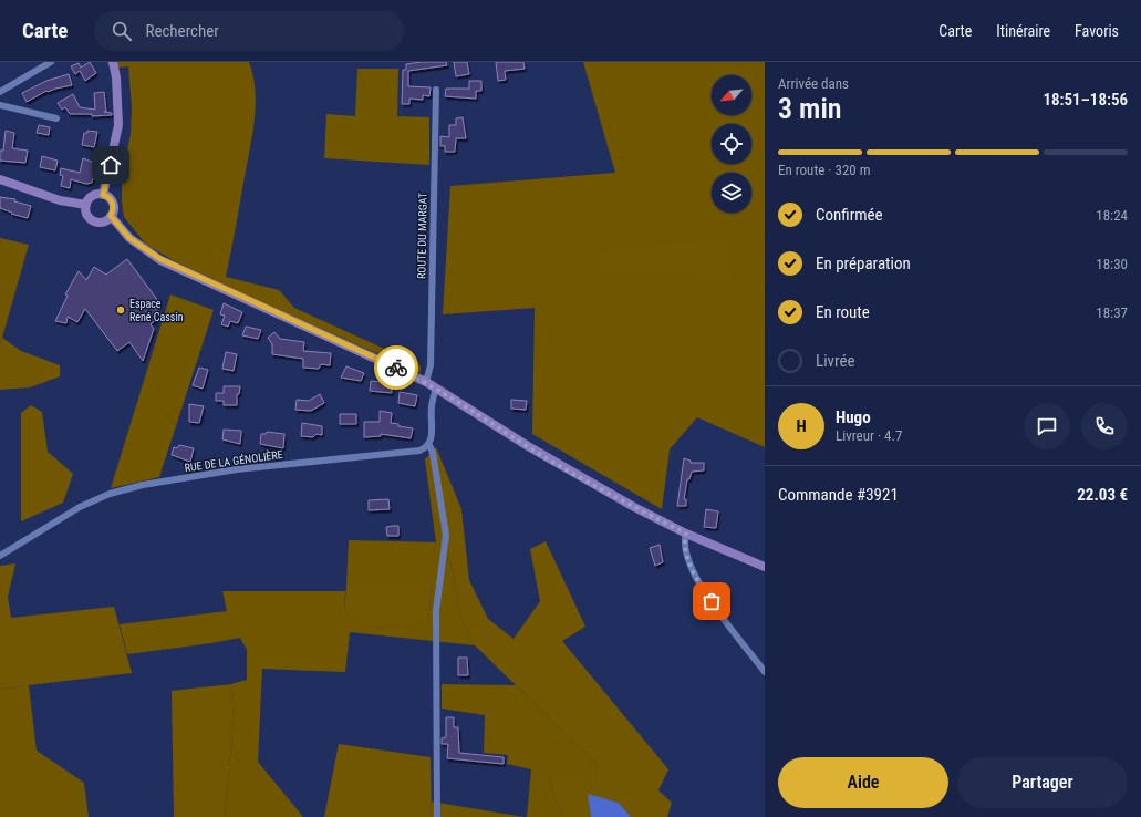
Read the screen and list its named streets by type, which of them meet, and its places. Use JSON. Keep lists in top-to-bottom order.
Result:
{
  "streets": {
    "street": ["ROUTE DU MARGAT", "RUE DE LA GÉNOLIÈRE"]
  },
  "places": ["Espace René Cassin"],
  "north": "bottom left",
  "page": {
    "header": "Carte",
    "search": "Rechercher",
    "nav": ["Carte", "Itinéraire", "Favoris"],
    "heading": ["3 min", "Arrivée dans", "18:51–18:56"],
    "panel": [
      "Hugo",
      "Livreur · 4.7",
      "Commande #3921",
      "22.03 €"
    ],
    "bar": "En route · 320 m",
    "list": [
      ["Confirmée", "18:24"],
      ["En préparation", "18:30"],
      ["En route", "18:37"],
      "Livrée"
    ],
    "round": "H",
    "buttons": ["Aide", "Partager"]
  }
}
